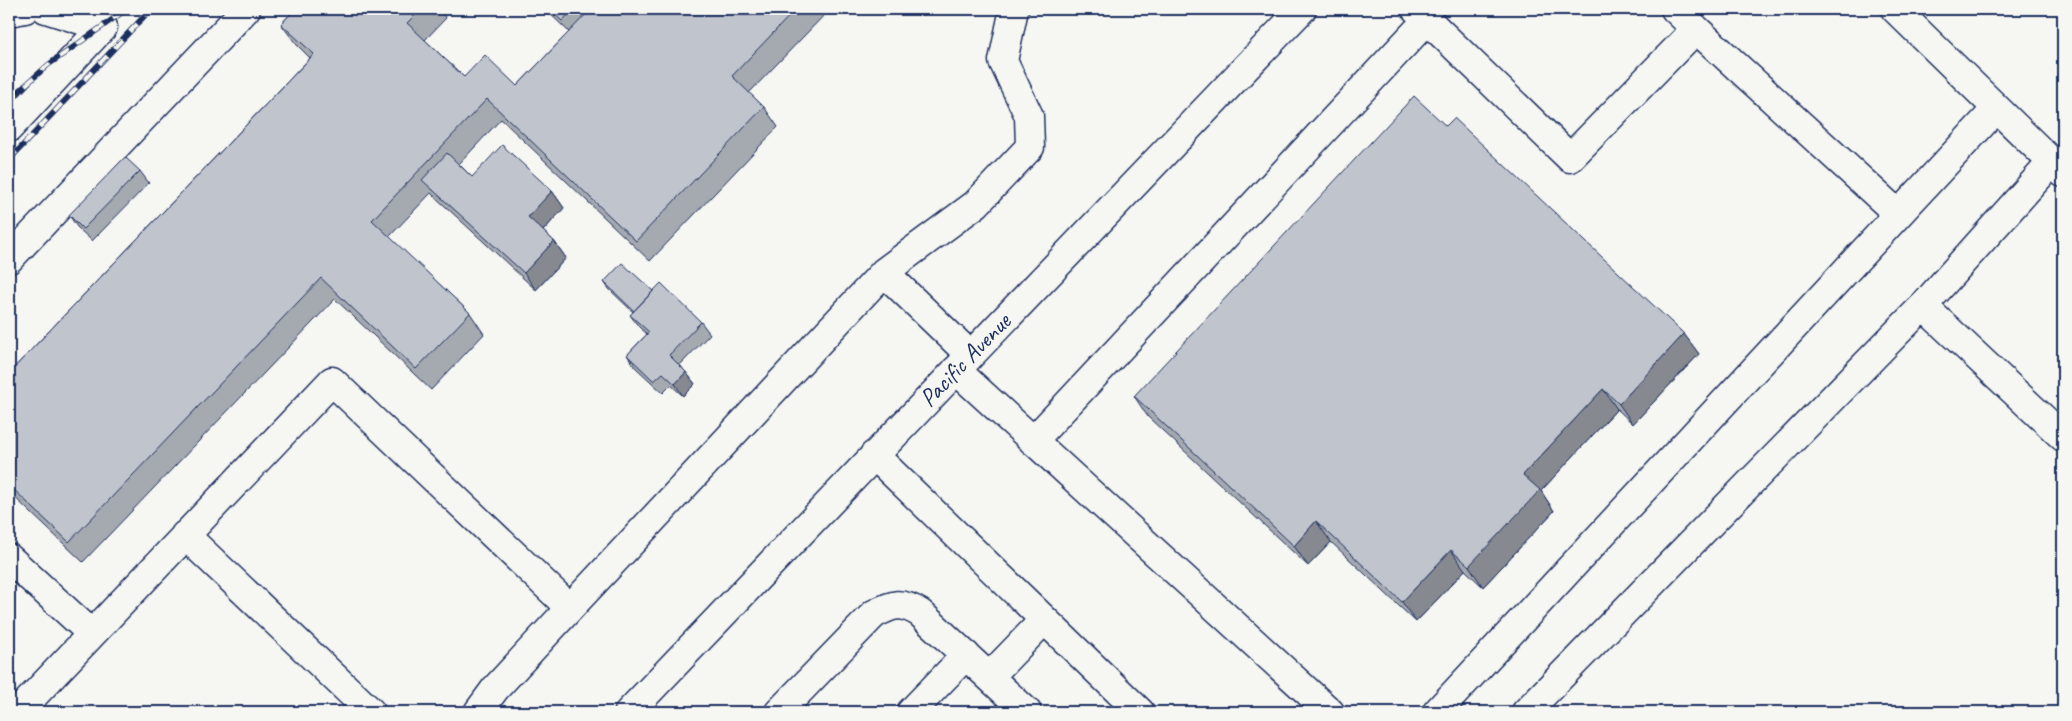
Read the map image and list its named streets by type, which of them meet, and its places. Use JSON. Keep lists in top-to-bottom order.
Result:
{
  "streets": {
    "street": ["Pacific Avenue"]
  }
}
